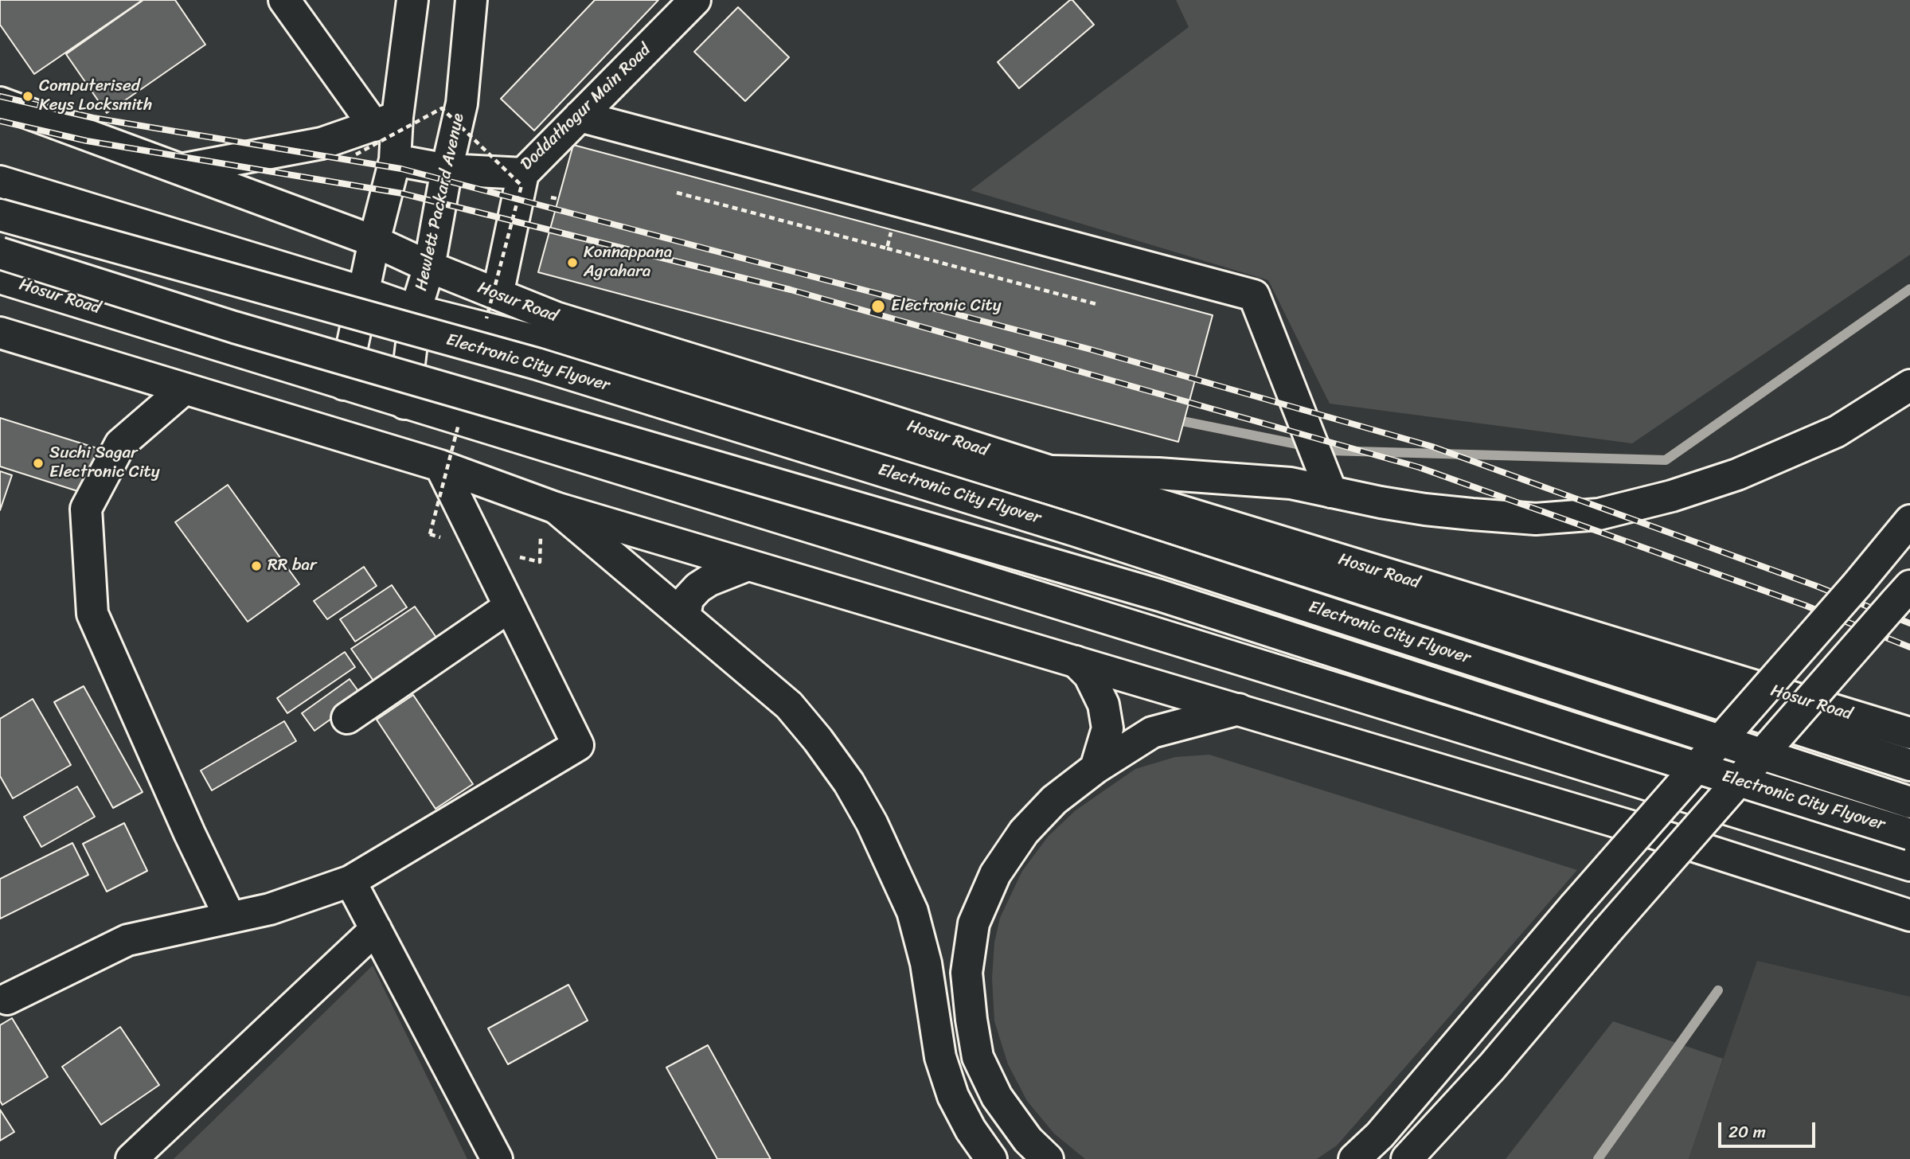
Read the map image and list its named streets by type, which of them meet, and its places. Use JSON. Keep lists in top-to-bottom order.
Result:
{
  "streets": {
    "main road": [
      "Doddathogur Main Road",
      "Hewlett Packard Avenue",
      "Hosur Road",
      "Electronic City Flyover"
    ]
  },
  "crossings": [
    ["Doddathogur Main Road", "Hewlett Packard Avenue"],
    ["Hewlett Packard Avenue", "Hosur Road"]
  ],
  "places": [
    "Computerised Keys Locksmith",
    "Konnappana Agrahara",
    "Electronic City",
    "Suchi Sagar Electronic City",
    "RR bar"
  ],
  "scale_bar": "20 m"
}
